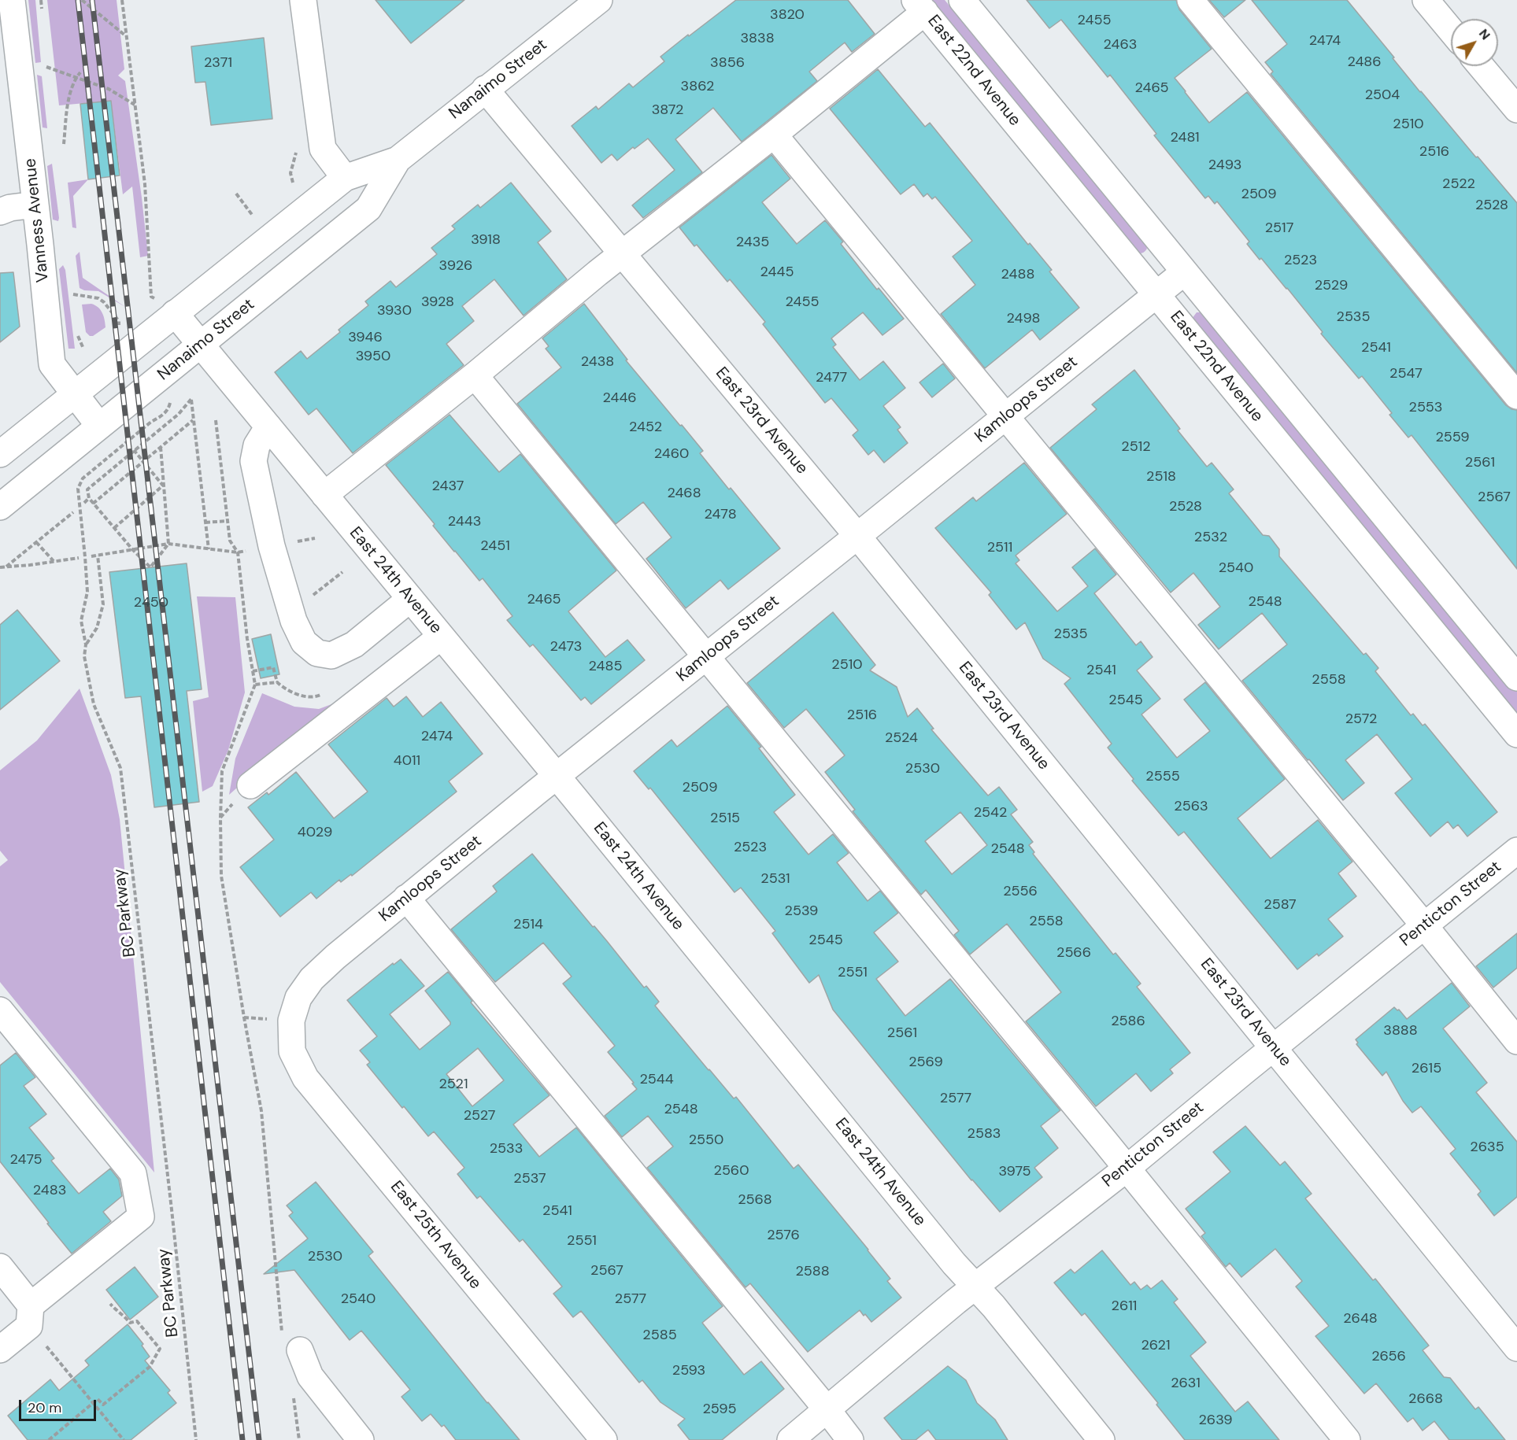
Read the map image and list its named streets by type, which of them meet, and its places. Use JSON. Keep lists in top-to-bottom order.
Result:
{
  "streets": {
    "street": [
      "East 22nd Avenue",
      "Nanaimo Street",
      "Vanness Avenue",
      "Kamloops Street",
      "East 23rd Avenue",
      "East 24th Avenue",
      "Penticton Street",
      "East 25th Avenue"
    ],
    "path": ["BC Parkway"]
  },
  "crossings": [
    ["East 22nd Avenue", "Kamloops Street"],
    ["Nanaimo Street", "Vanness Avenue"],
    ["Nanaimo Street", "East 23rd Avenue"],
    ["Nanaimo Street", "East 24th Avenue"],
    ["Kamloops Street", "East 23rd Avenue"],
    ["Kamloops Street", "East 24th Avenue"],
    ["Kamloops Street", "East 25th Avenue"],
    ["East 23rd Avenue", "Penticton Street"],
    ["East 24th Avenue", "Penticton Street"]
  ],
  "house_numbers": [
    "3820",
    "2455",
    "3838",
    "2474",
    "2463",
    "2486",
    "2371",
    "3856",
    "3862",
    "2465",
    "2504",
    "3872",
    "2510",
    "2481",
    "2516",
    "2493",
    "2522",
    "2509",
    "2528",
    "2517",
    "3918",
    "2435",
    "2523",
    "3926",
    "2445",
    "2488",
    "2529",
    "3928",
    "2455",
    "3930",
    "2535",
    "2498",
    "3946",
    "2541",
    "3950",
    "2438",
    "2547",
    "2477",
    "2446",
    "2553",
    "2452",
    "2559",
    "2512",
    "2460",
    "2561",
    "2518",
    "2437",
    "2468",
    "2567",
    "2528",
    "2478",
    "2443",
    "2532",
    "2451",
    "2511",
    "2540",
    "2465",
    "2548",
    "2450",
    "2535",
    "2473",
    "2510",
    "2485",
    "2541",
    "2558",
    "2545",
    "2516",
    "2572",
    "2474",
    "2524",
    "4011",
    "2530",
    "2555",
    "2509",
    "2563",
    "2542",
    "2515",
    "4029",
    "2523",
    "2548",
    "2531",
    "2556",
    "2587",
    "2539",
    "2558",
    "2514",
    "2545",
    "2566",
    "2551",
    "2586",
    "3888",
    "2561",
    "2569",
    "2615",
    "2544",
    "2521",
    "2577",
    "2548",
    "2527",
    "2583",
    "2550",
    "2635",
    "2533",
    "2475",
    "2560",
    "3975",
    "2537",
    "2483",
    "2568",
    "2541",
    "2576",
    "2551",
    "2530",
    "2567",
    "2588",
    "2540",
    "2577",
    "2611",
    "2648",
    "2585",
    "2621",
    "2656",
    "2593",
    "2631",
    "2668",
    "2595",
    "2639"
  ],
  "scale_bar": "20 m",
  "north": "top right"
}
